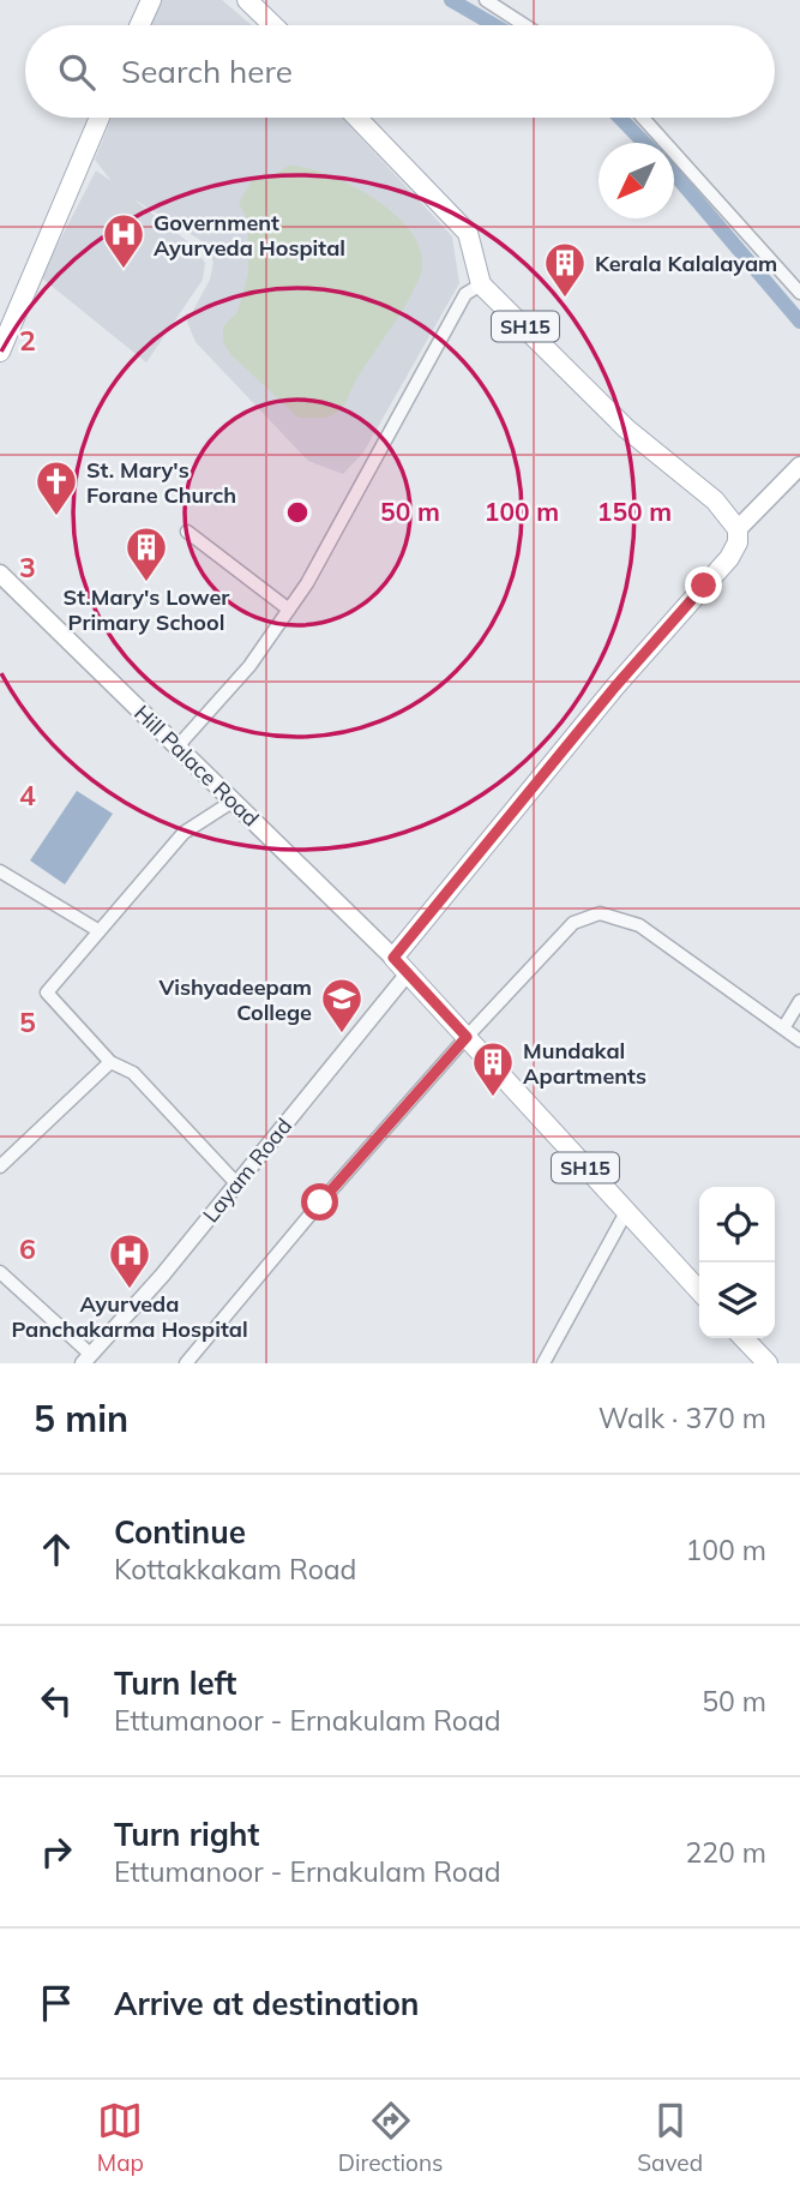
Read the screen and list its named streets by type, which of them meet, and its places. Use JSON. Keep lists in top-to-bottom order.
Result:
{
  "streets": {
    "main road": ["SH15", "Hill Palace Road"],
    "street": ["Layam Road"]
  },
  "crossings": [
    ["SH15", "Hill Palace Road"],
    ["SH15", "Layam Road"]
  ],
  "places": {
    "hospital": ["Government Ayurveda Hospital", "Ayurveda Panchakarma Hospital"],
    "building": ["Kerala Kalalayam", "St.Mary's Lower Primary School", "Mundakal Apartments"],
    "church": ["St. Mary's Forane Church"],
    "school or university": ["Vishyadeepam College"]
  },
  "north": "bottom left",
  "page": {
    "search": "Search here",
    "heading": ["5 min", "Walk · 370 m"],
    "list": [
      ["Continue", "Kottakkakam Road", "100 m"],
      ["Turn left", "Ettumanoor - Ernakulam Road", "50 m"],
      ["Turn right", "Ettumanoor - Ernakulam Road", "220 m"],
      "Arrive at destination"
    ],
    "nav": ["Map", "Directions", "Saved"]
  },
  "grid": {
    "rows": [
      "2",
      "3",
      "4",
      "5",
      "6"
    ]
  },
  "rings": ["50 m", "100 m", "150 m"]
}
